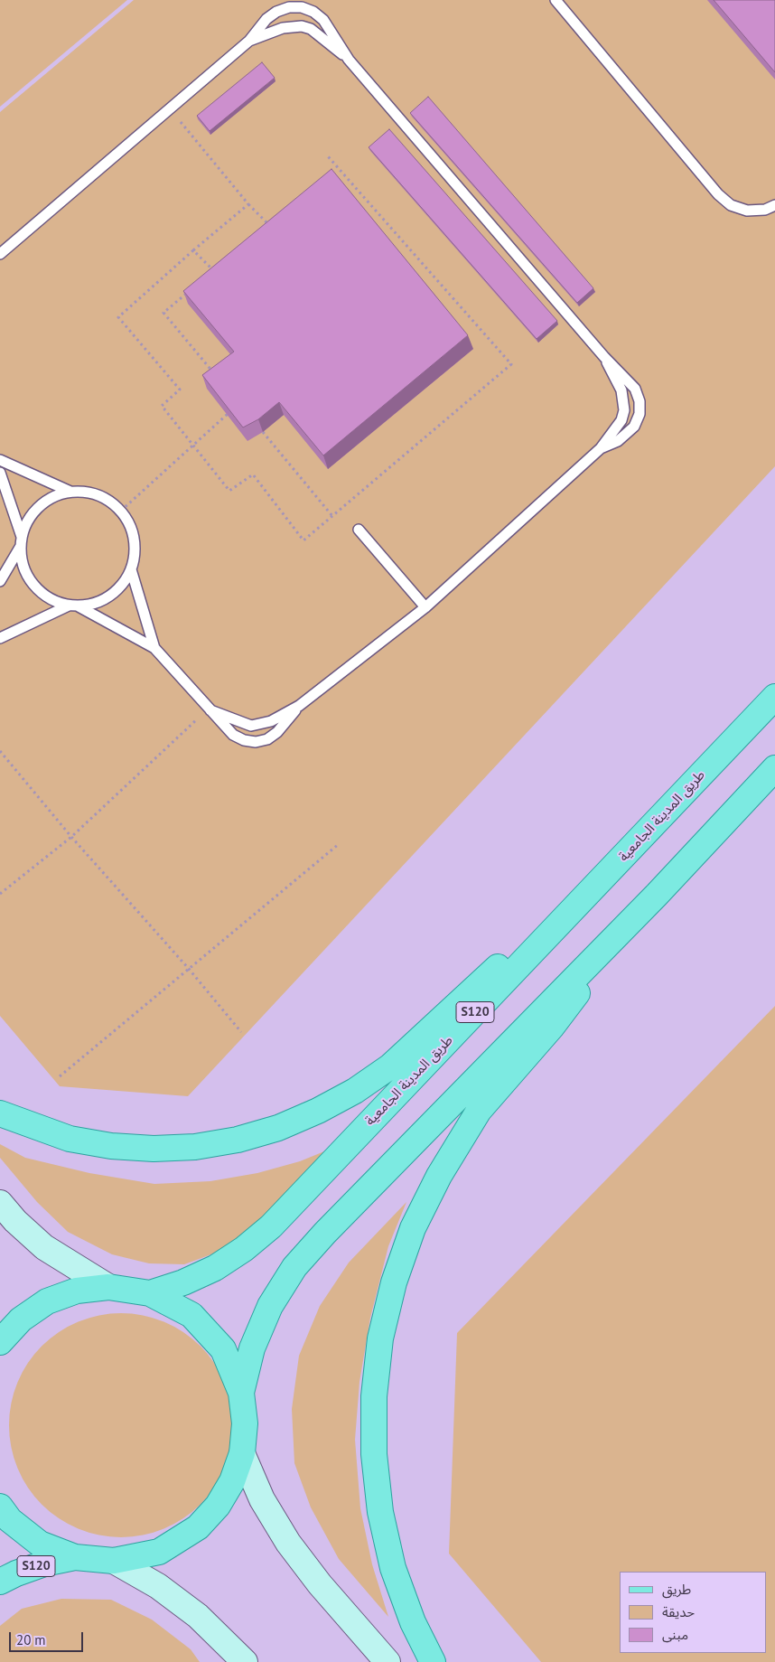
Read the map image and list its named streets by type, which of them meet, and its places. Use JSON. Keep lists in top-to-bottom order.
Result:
{
  "streets": {
    "main road": ["طريق المدينة الجامعية", "S120"]
  },
  "legend": ["طريق", "حديقة", "مبنى"],
  "scale_bar": "20 m"
}
